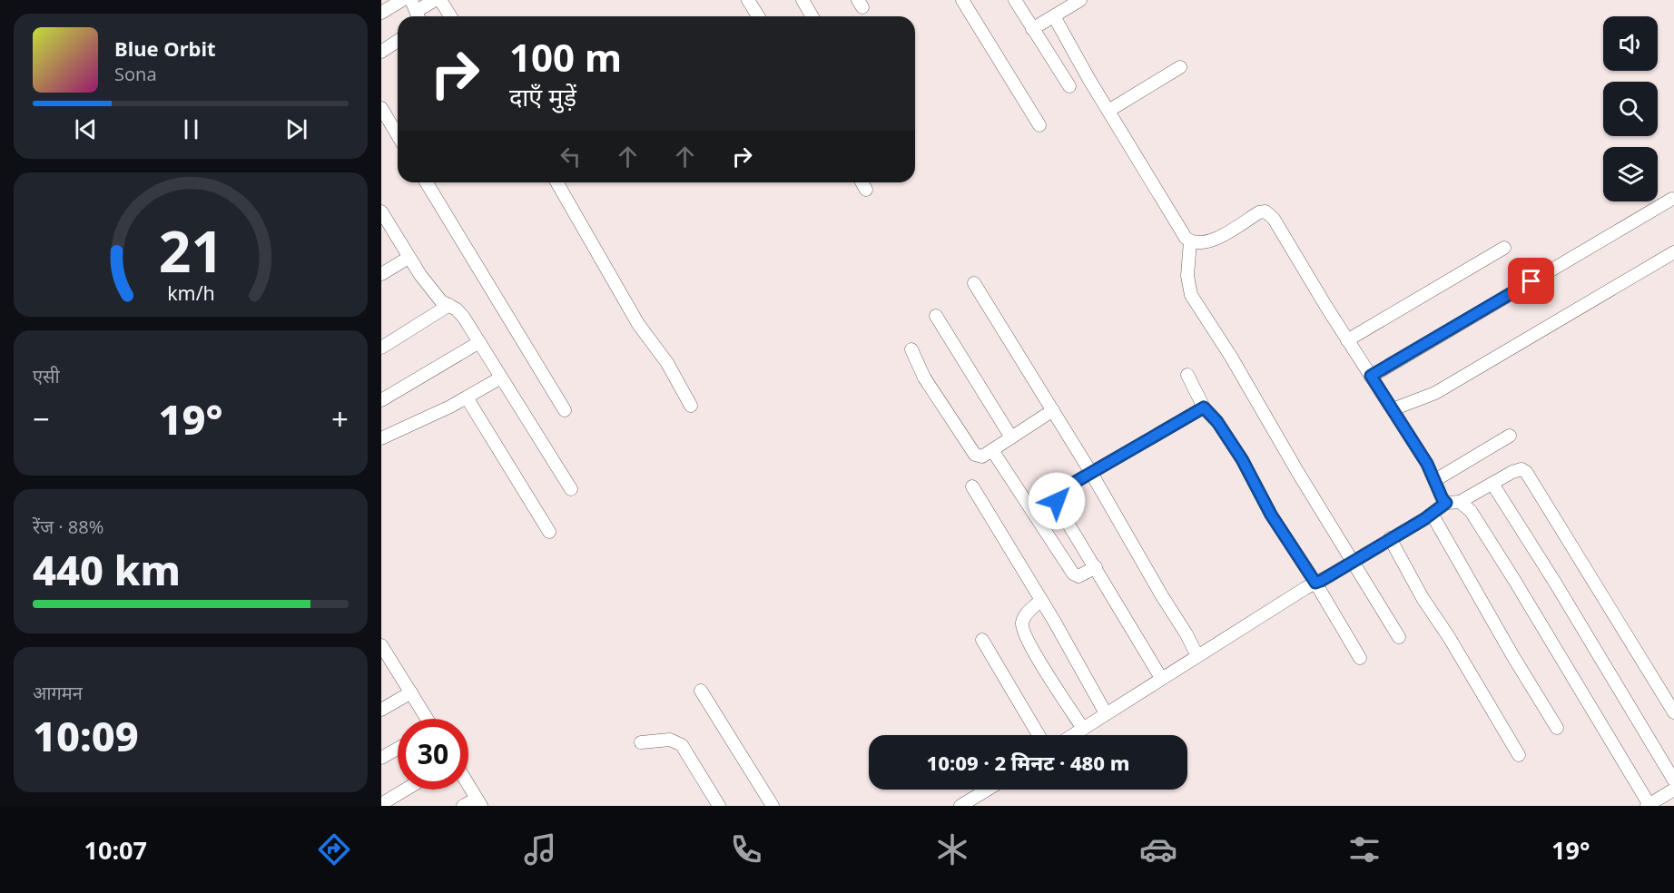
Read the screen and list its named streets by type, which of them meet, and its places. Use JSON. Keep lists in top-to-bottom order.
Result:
{
  "page": {
    "turn": ["100 m", "दाएँ मुड़ें"],
    "song": ["Blue Orbit", "Sona"],
    "tile": [
      "एसी",
      ["रेंज · 88%", "440 km"],
      ["आगमन", "10:09"]
    ],
    "heat": ["−", "19°", "+"],
    "limit": "30",
    "trip": "10:09 · 2 मिनट · 480 m",
    "tabs": ["10:07", "19°"],
    "gauge": ["21", "km/h"]
  }
}
